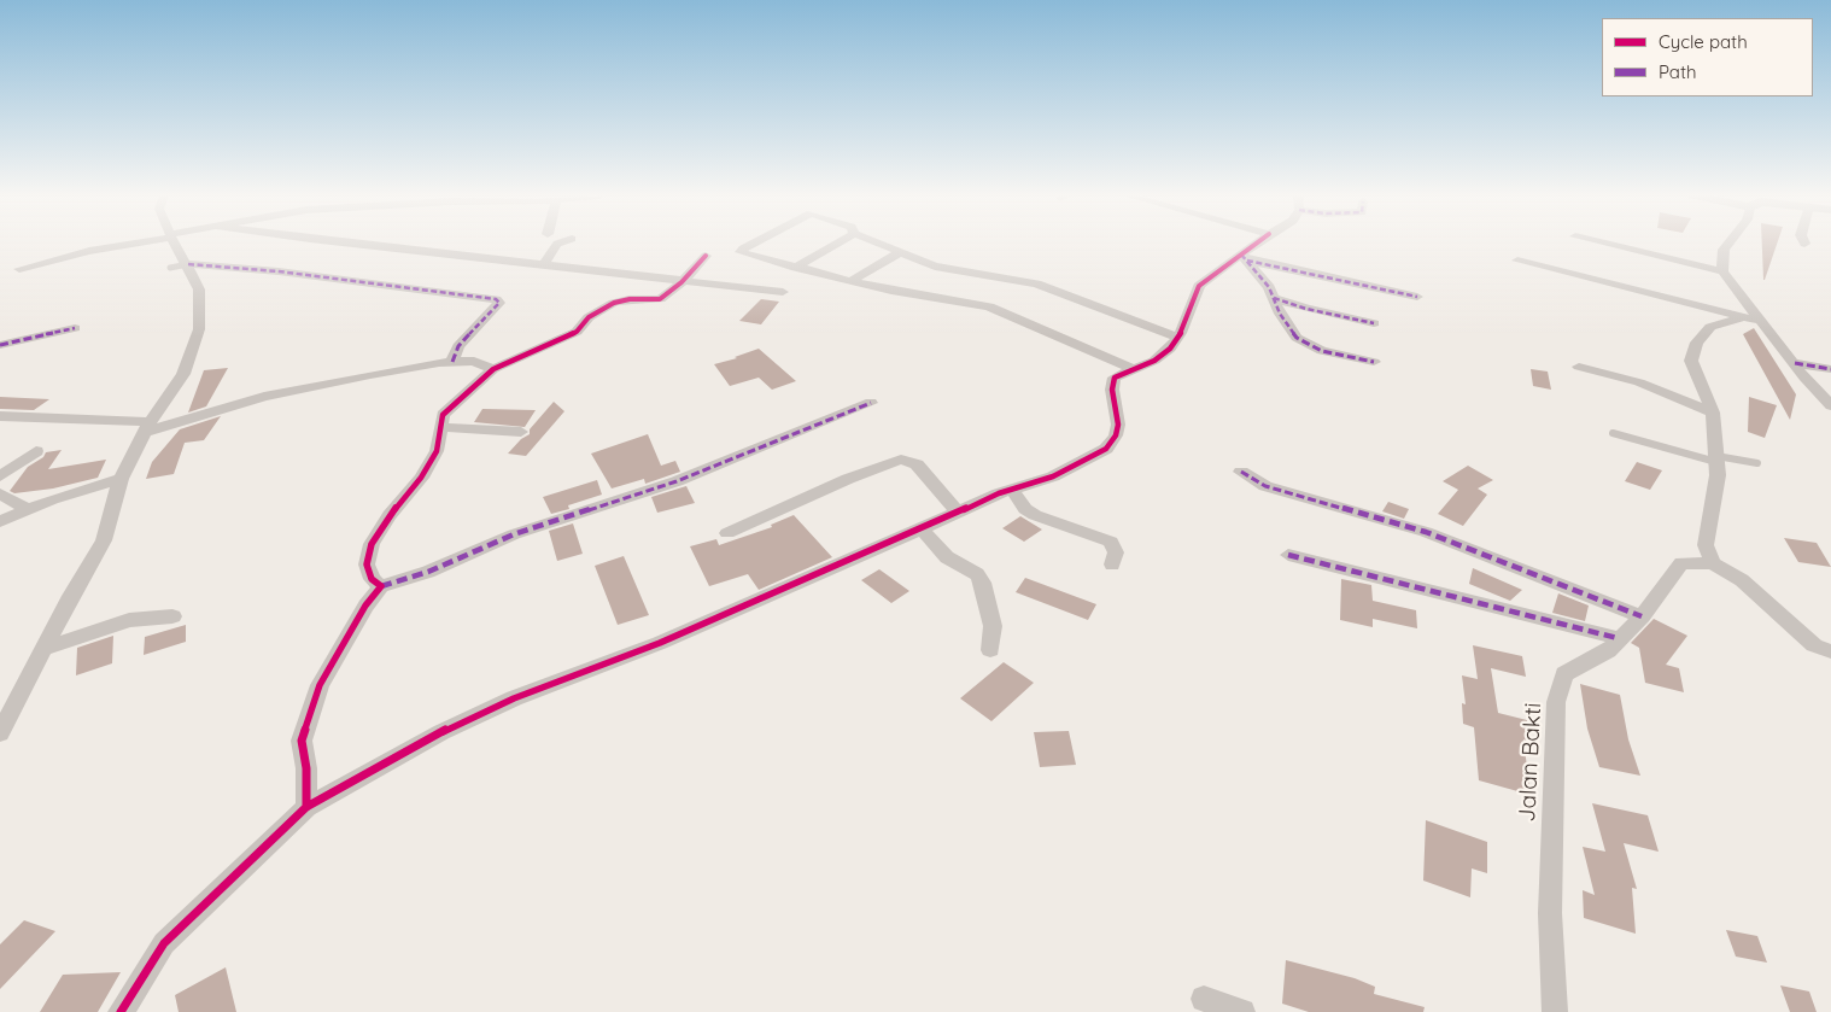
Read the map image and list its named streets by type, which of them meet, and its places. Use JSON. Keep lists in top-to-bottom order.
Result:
{
  "streets": {
    "street": ["Jalan Bakti"]
  },
  "legend": ["Cycle path", "Path"]
}
